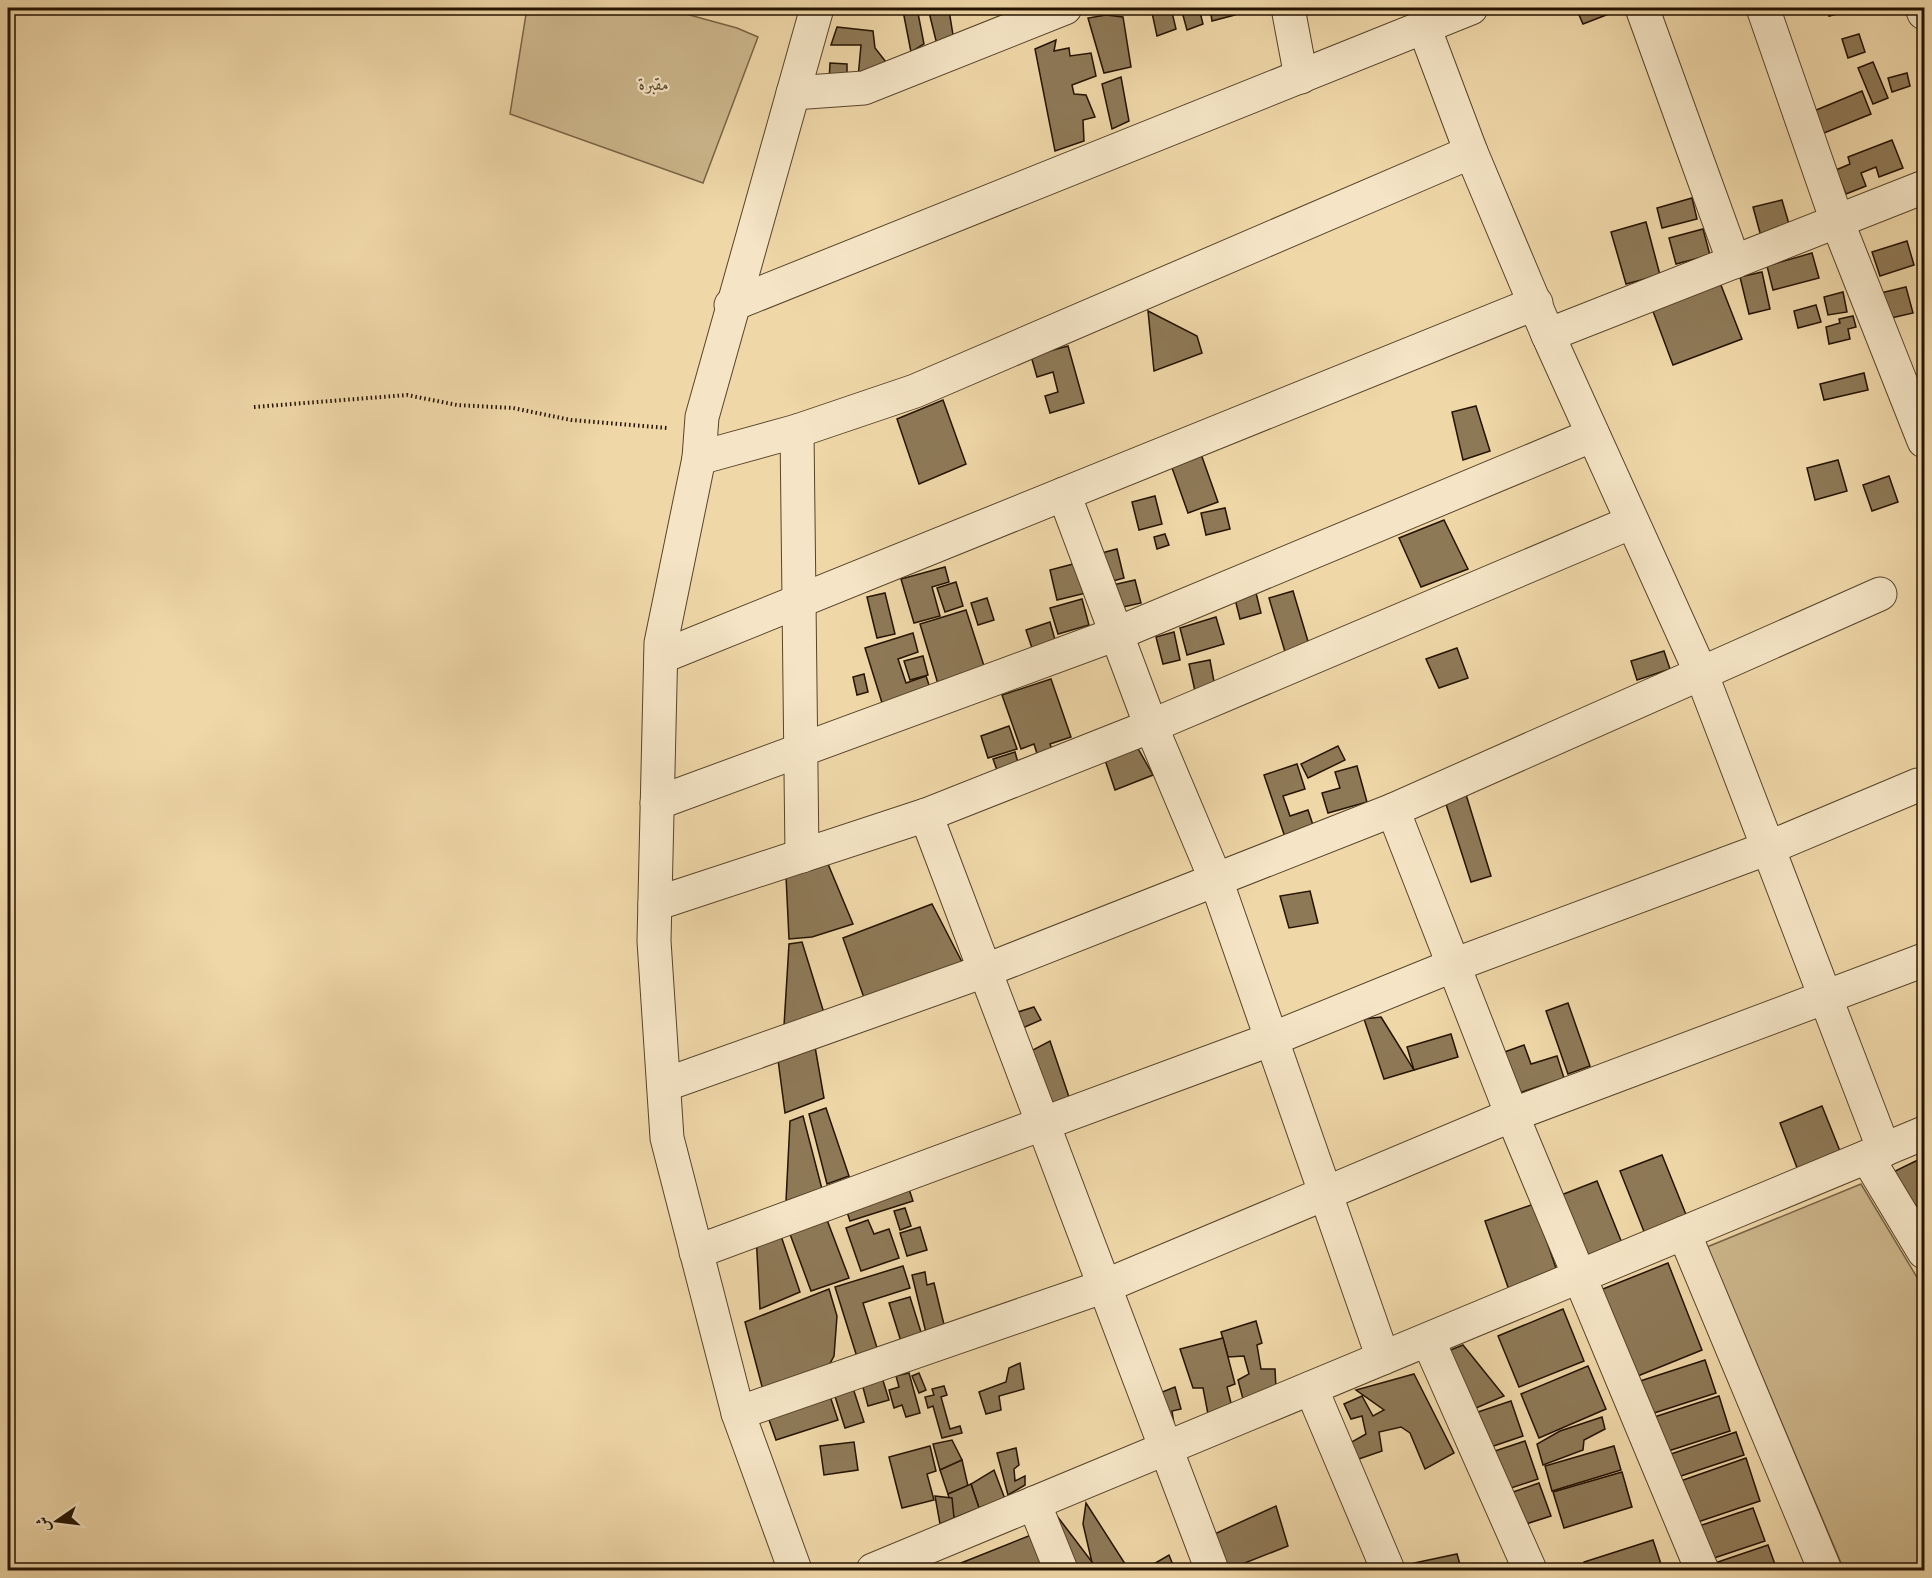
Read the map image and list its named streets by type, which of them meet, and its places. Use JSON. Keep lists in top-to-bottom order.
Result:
{
  "parks": ["مقبرة"],
  "north": "left"
}
